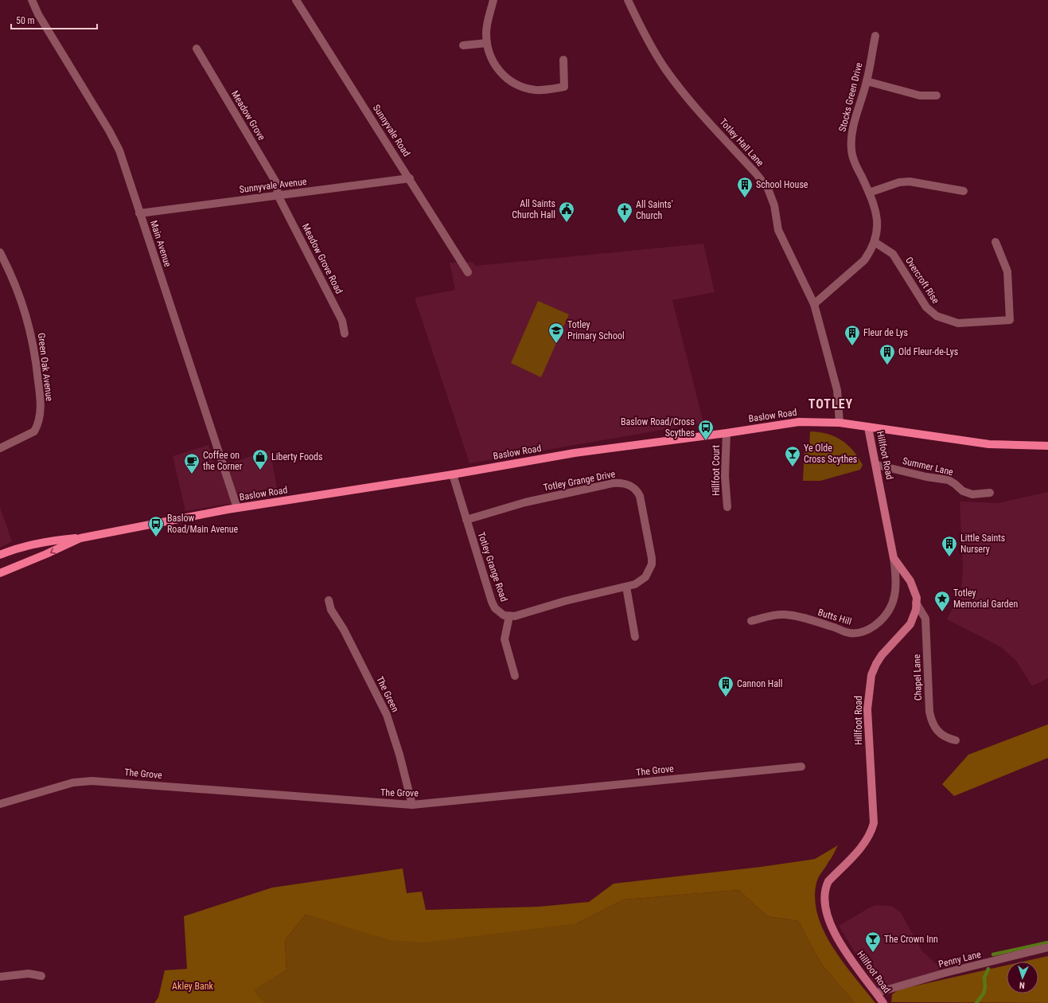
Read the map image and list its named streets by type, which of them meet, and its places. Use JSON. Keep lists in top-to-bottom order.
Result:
{
  "streets": {
    "main road": ["Baslow Road"],
    "street": [
      "Stocks Green Drive",
      "Meadow Grove",
      "Sunnyvale Road",
      "Totley Hall Lane",
      "Sunnyvale Avenue",
      "Main Avenue",
      "Meadow Grove Road",
      "Overcroft Rise",
      "Green Oak Avenue",
      "Hillfoot Road",
      "Summer Lane",
      "Hillfoot Court",
      "Totley Grange Drive",
      "Totley Grange Road",
      "Butts Hill",
      "Chapel Lane",
      "The Green",
      "The Grove",
      "Penny Lane"
    ]
  },
  "crossings": [
    ["Stocks Green Drive", "Totley Hall Lane"],
    ["Stocks Green Drive", "Overcroft Rise"],
    ["Meadow Grove", "Sunnyvale Avenue"],
    ["Meadow Grove", "Meadow Grove Road"],
    ["Sunnyvale Road", "Sunnyvale Avenue"],
    ["Totley Hall Lane", "Baslow Road"],
    ["Sunnyvale Avenue", "Main Avenue"],
    ["Sunnyvale Avenue", "Meadow Grove Road"],
    ["Main Avenue", "Baslow Road"],
    ["Baslow Road", "Hillfoot Road"],
    ["Baslow Road", "Hillfoot Court"],
    ["Baslow Road", "Totley Grange Road"],
    ["Hillfoot Road", "Summer Lane"],
    ["Hillfoot Road", "Butts Hill"],
    ["Hillfoot Road", "Chapel Lane"],
    ["Hillfoot Road", "Penny Lane"],
    ["Totley Grange Drive", "Totley Grange Road"],
    ["The Green", "The Grove"]
  ],
  "districts": ["TOTLEY"],
  "parks": ["Akley Bank"],
  "places": {
    "building": [
      "School House",
      "Fleur de Lys",
      "Old Fleur-de-Lys",
      "Little Saints Nursery",
      "Cannon Hall"
    ],
    "public building": ["All Saints Church Hall"],
    "church": ["All Saints' Church"],
    "school or university": ["Totley Primary School"],
    "bus stop": ["Baslow Road/Cross Scythes", "Baslow Road/Main Avenue"],
    "bar": ["Ye Olde Cross Scythes", "The Crown Inn"],
    "shop": ["Liberty Foods"],
    "cafe": ["Coffee on the Corner"],
    "place": ["Totley Memorial Garden"]
  },
  "scale_bar": "50 m",
  "north": "bottom"
}
